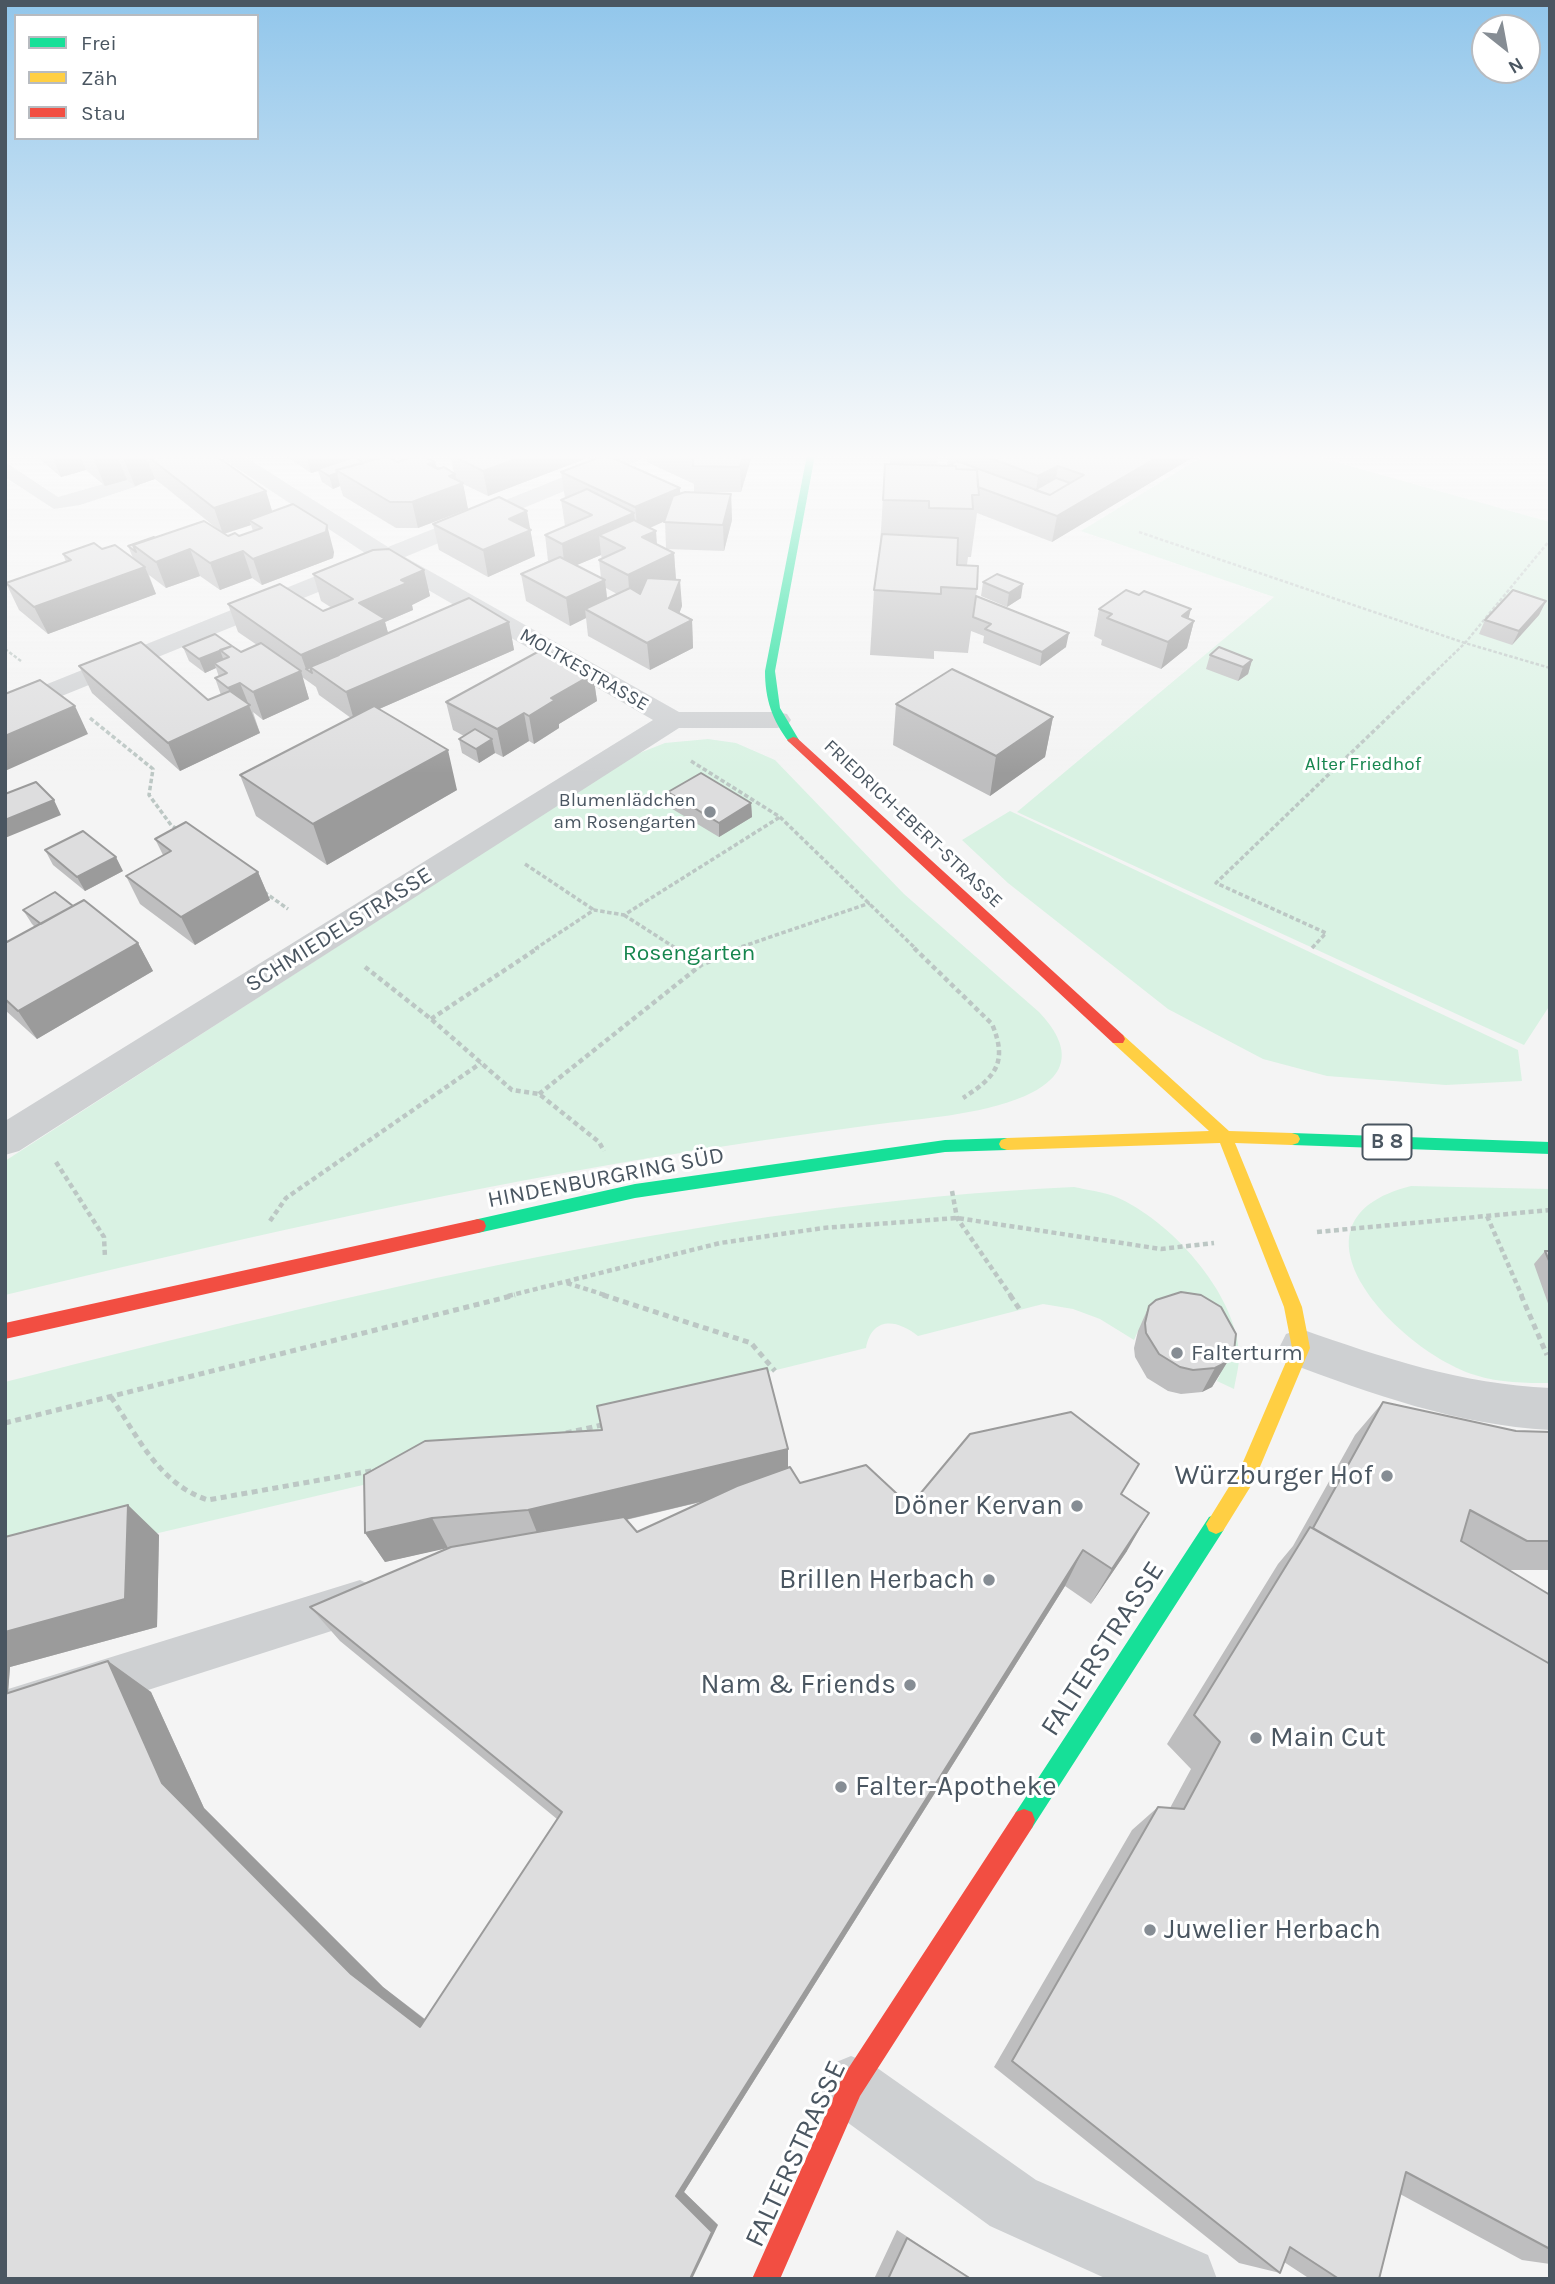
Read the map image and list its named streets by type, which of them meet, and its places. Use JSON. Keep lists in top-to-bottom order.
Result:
{
  "streets": {
    "street": [
      "MOLTKESTRASSE",
      "FRIEDRICH-EBERT-STRASSE",
      "SCHMIEDELSTRASSE",
      "B 8",
      "HINDENBURGRING SÜD",
      "FALTERSTRASSE"
    ]
  },
  "crossings": [
    ["MOLTKESTRASSE", "FRIEDRICH-EBERT-STRASSE"],
    ["MOLTKESTRASSE", "SCHMIEDELSTRASSE"],
    ["FRIEDRICH-EBERT-STRASSE", "B 8"],
    ["FRIEDRICH-EBERT-STRASSE", "HINDENBURGRING SÜD"],
    ["B 8", "HINDENBURGRING SÜD"]
  ],
  "parks": ["Alter Friedhof", "Rosengarten"],
  "places": [
    "Blumenlädchen am Rosengarten",
    "Falterturm",
    "Würzburger Hof",
    "Döner Kervan",
    "Brillen Herbach",
    "Nam & Friends",
    "Main Cut",
    "Falter-Apotheke",
    "Juwelier Herbach"
  ],
  "legend": ["Frei", "Zäh", "Stau"],
  "north": "bottom right"
}
